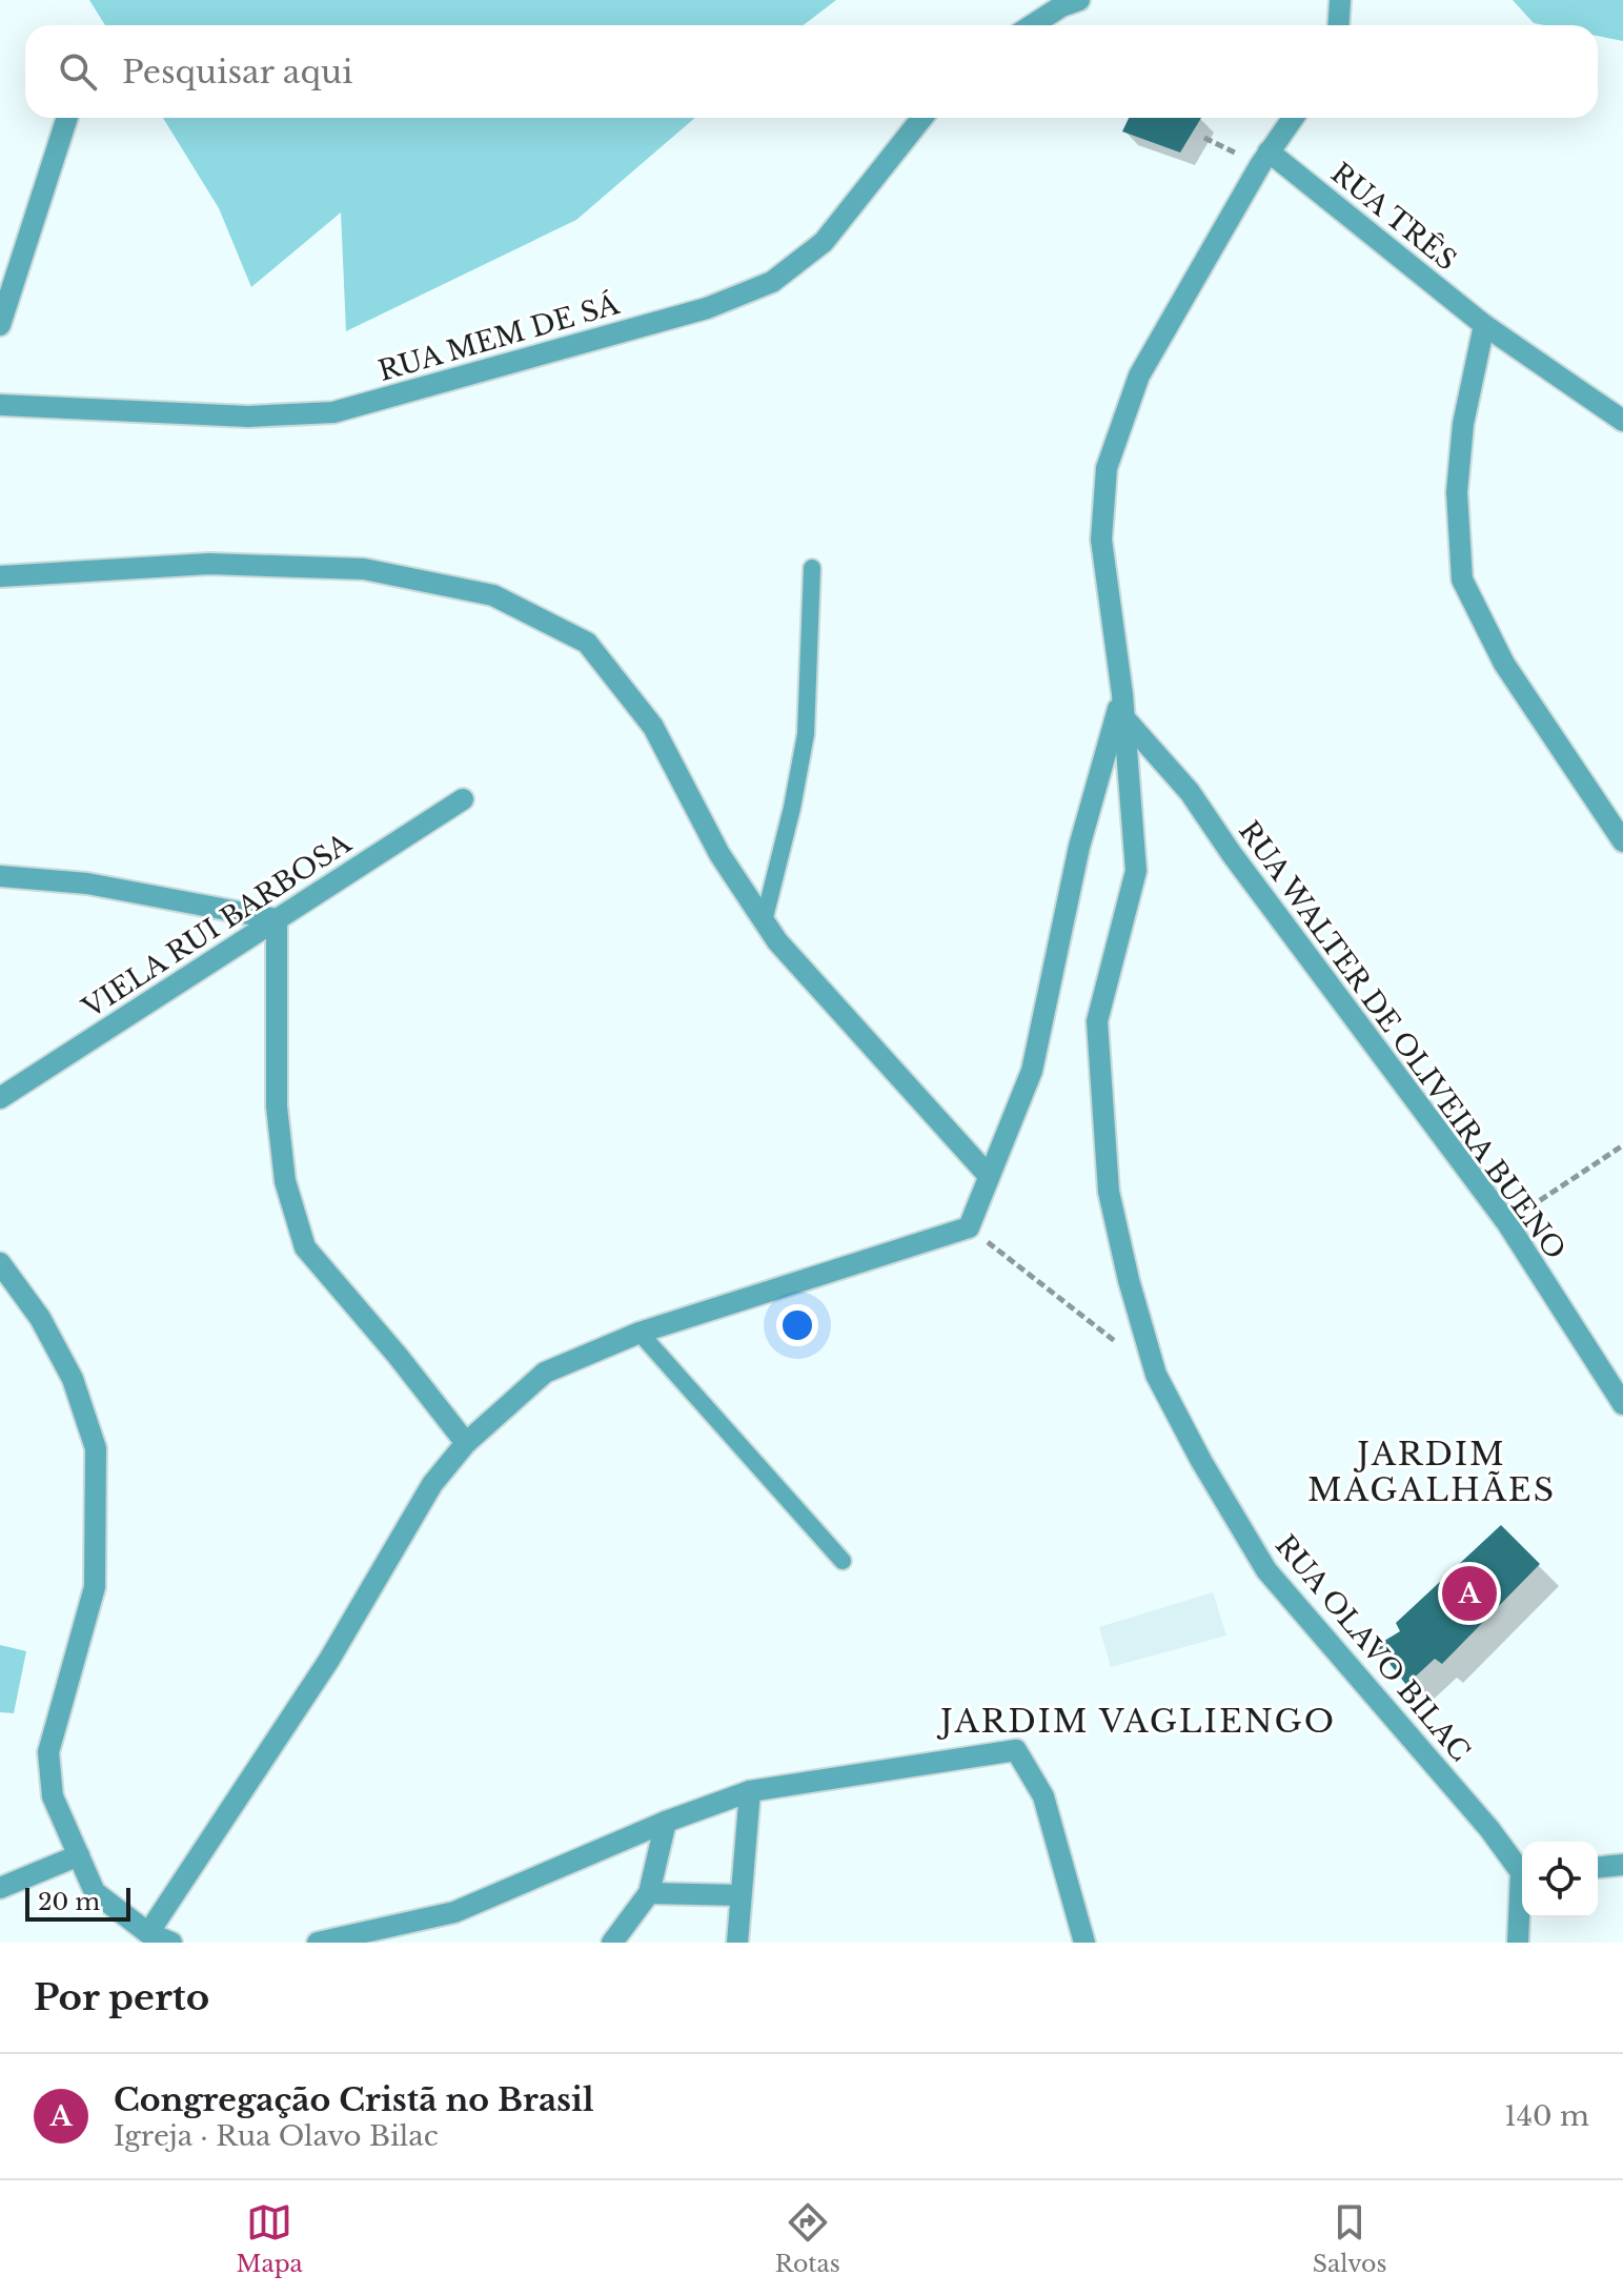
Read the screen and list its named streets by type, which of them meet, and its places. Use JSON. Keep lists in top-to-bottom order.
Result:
{
  "streets": {
    "street": [
      "RUA TRÊS",
      "RUA MEM DE SÁ",
      "VIELA RUI BARBOSA",
      "RUA WALTER DE OLIVEIRA BUENO",
      "RUA OLAVO BILAC"
    ]
  },
  "crossings": [
    ["RUA TRÊS", "RUA OLAVO BILAC"],
    ["RUA WALTER DE OLIVEIRA BUENO", "RUA OLAVO BILAC"]
  ],
  "districts": ["JARDIM MAGALHÃES", "JARDIM VAGLIENGO"],
  "scale_bar": "20 m",
  "page": {
    "search": "Pesquisar aqui",
    "pins": "A",
    "scale": "20 m",
    "heading": "Por perto",
    "list": [
      {
        "mark": "A",
        "name": "Congregação Cristã no Brasil",
        "note": "Igreja · Rua Olavo Bilac",
        "value": "140 m"
      }
    ],
    "nav": ["Mapa", "Rotas", "Salvos"]
  }
}
